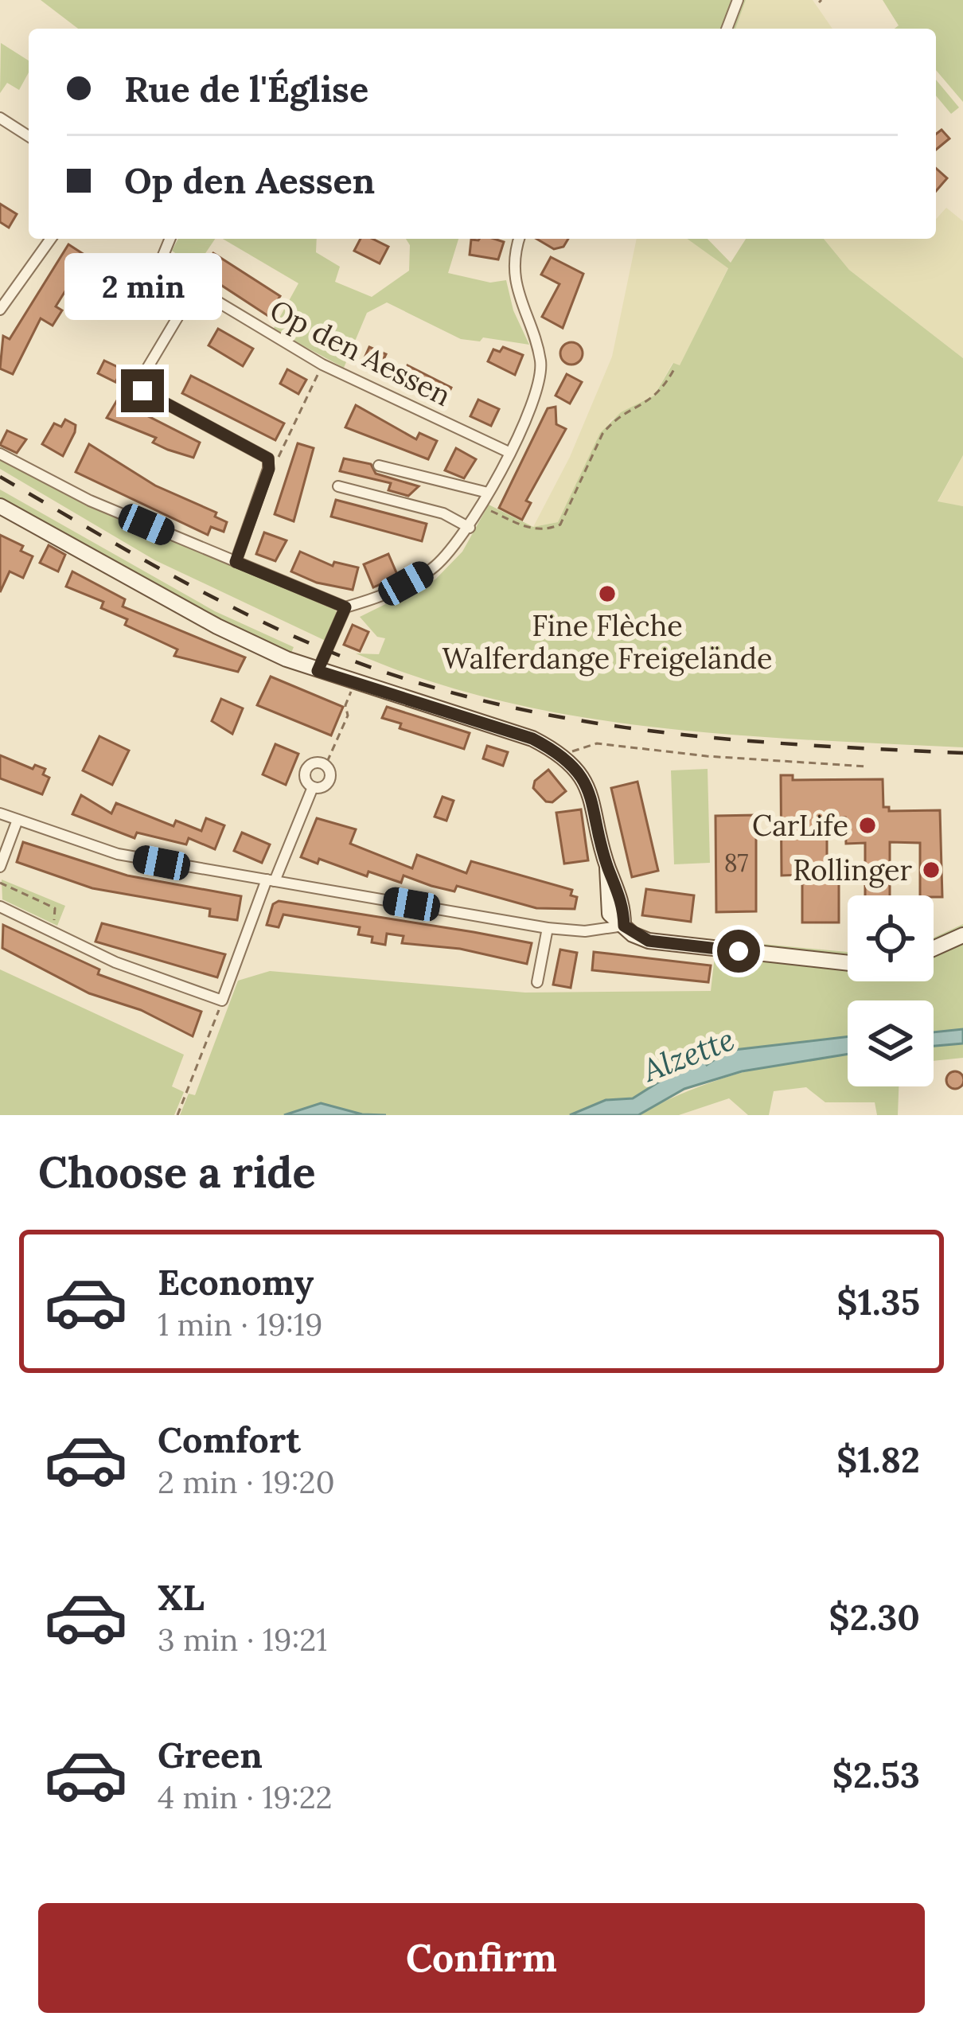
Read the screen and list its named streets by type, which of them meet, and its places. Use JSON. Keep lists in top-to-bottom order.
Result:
{
  "streets": {
    "street": ["Op den Aessen"]
  },
  "water": ["Alzette"],
  "places": ["Fine Flèche Walferdange Freigelände", "CarLife", "Rollinger"],
  "house_numbers": ["87"],
  "page": {
    "banner": ["Rue de l'Église", "Op den Aessen"],
    "bubble": "2 min",
    "heading": "Choose a ride",
    "list": [
      {
        "name": "Economy",
        "note": "1 min · 19:19",
        "value": "$1.35"
      },
      {
        "name": "Comfort",
        "note": "2 min · 19:20",
        "value": "$1.82"
      },
      {
        "name": "XL",
        "note": "3 min · 19:21",
        "value": "$2.30"
      },
      {
        "name": "Green",
        "note": "4 min · 19:22",
        "value": "$2.53"
      }
    ],
    "buttons": "Confirm"
  }
}
